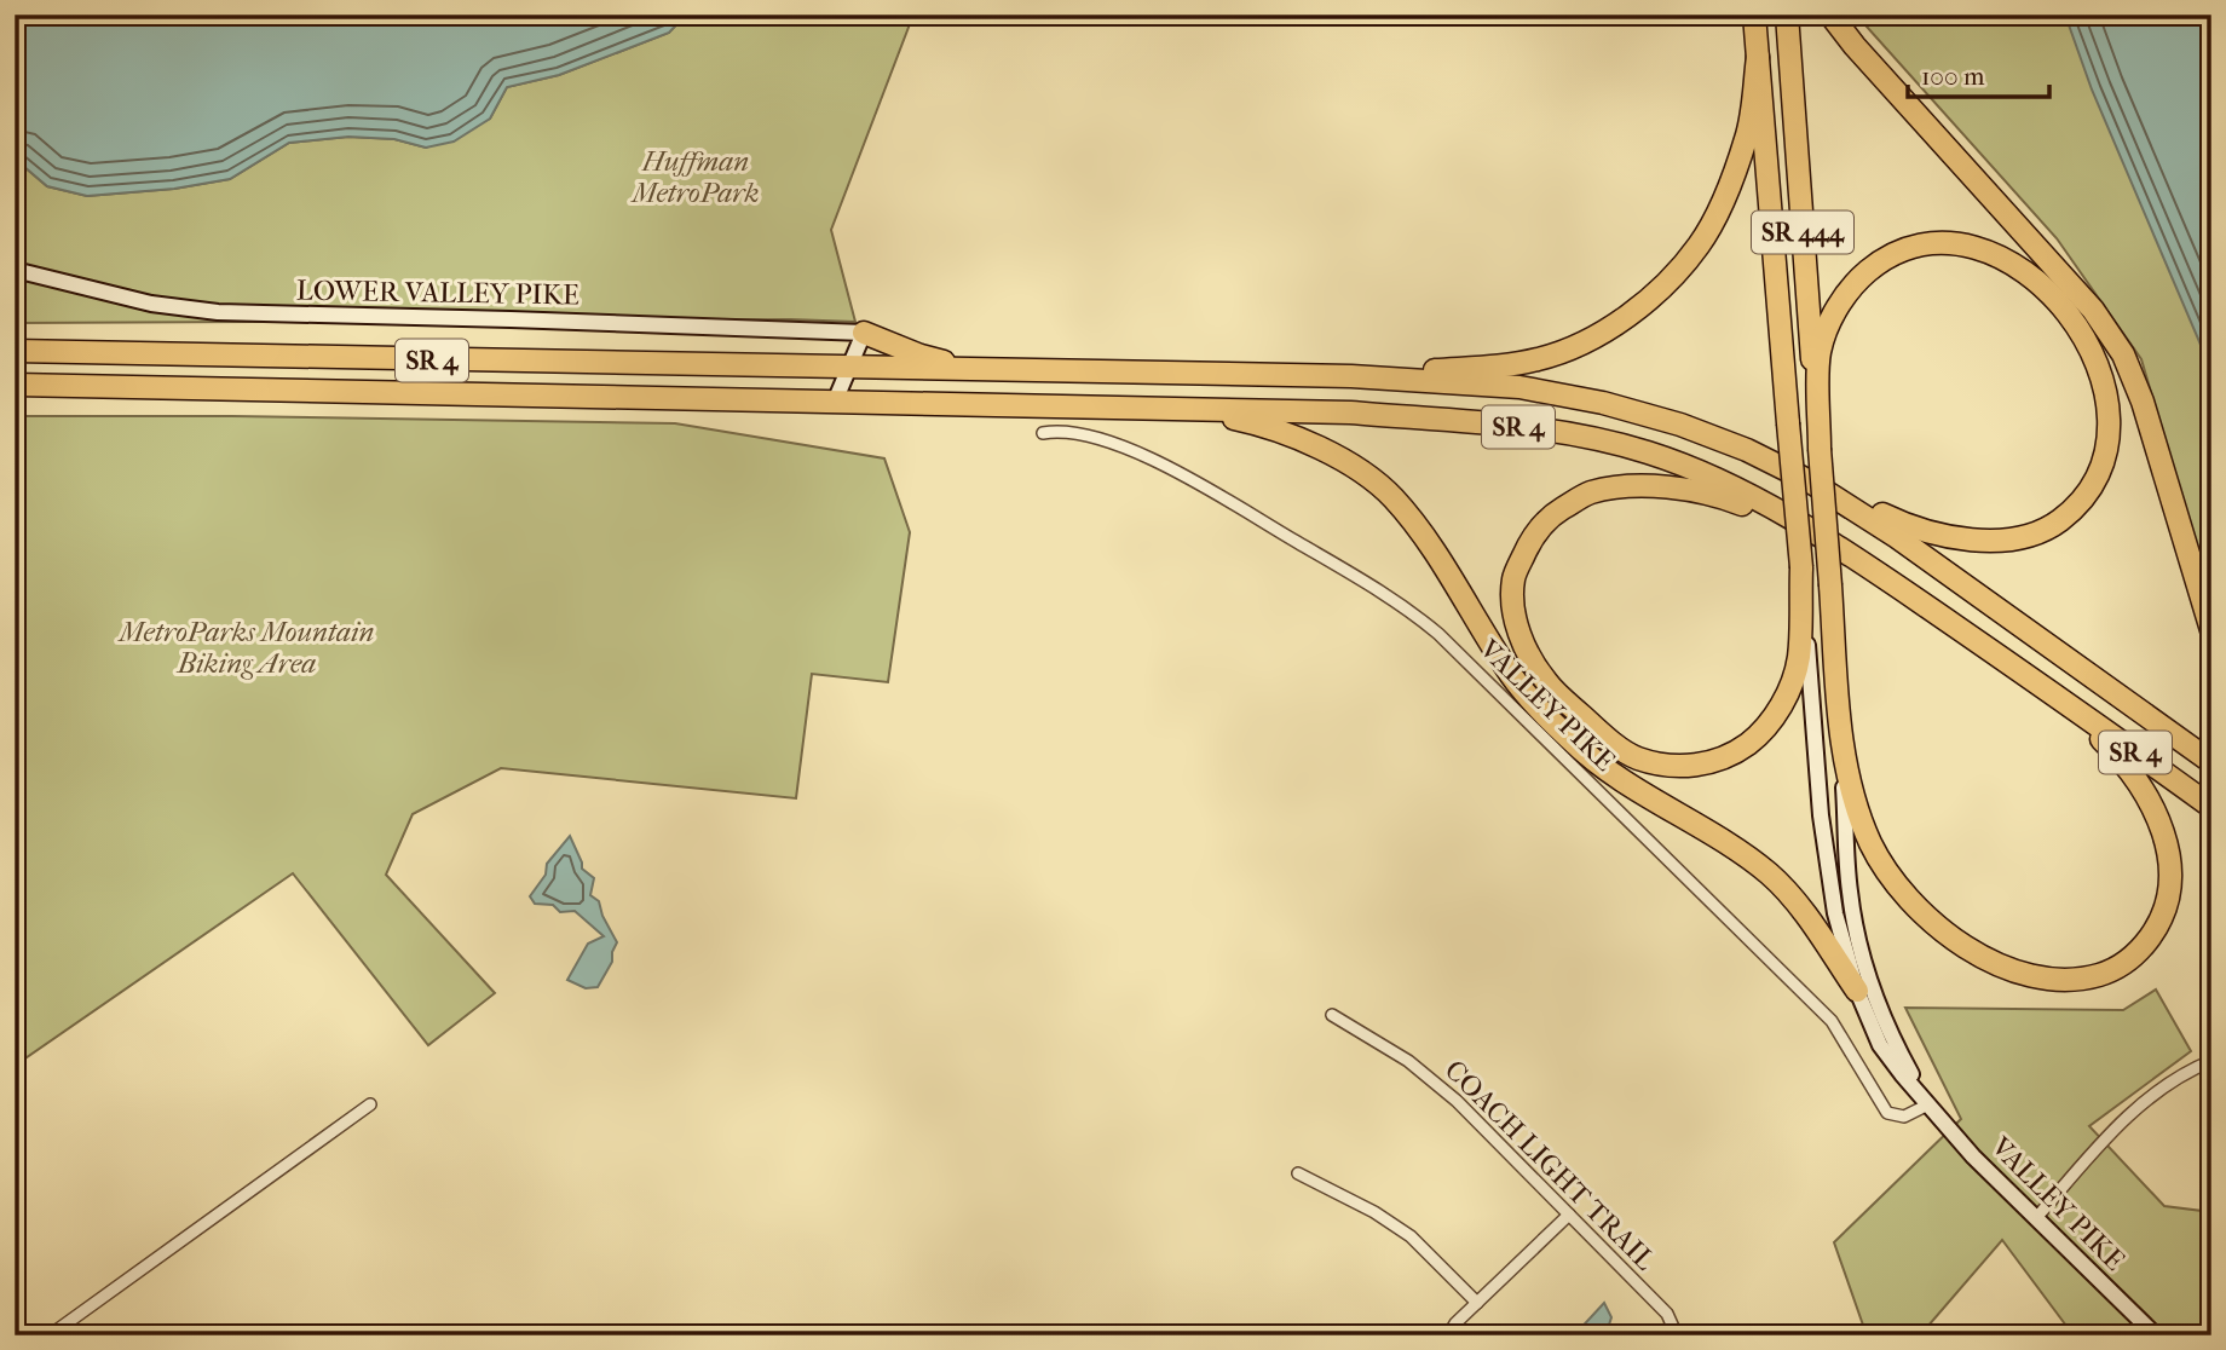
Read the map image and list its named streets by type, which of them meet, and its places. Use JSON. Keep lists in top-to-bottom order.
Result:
{
  "streets": {
    "highway": ["SR 444", "SR 4"],
    "street": ["LOWER VALLEY PIKE", "VALLEY PIKE", "COACH LIGHT TRAIL"]
  },
  "crossings": [
    ["SR 444", "VALLEY PIKE"]
  ],
  "parks": ["Huffman MetroPark", "MetroParks Mountain Biking Area"],
  "scale_bar": "100 m"
}
